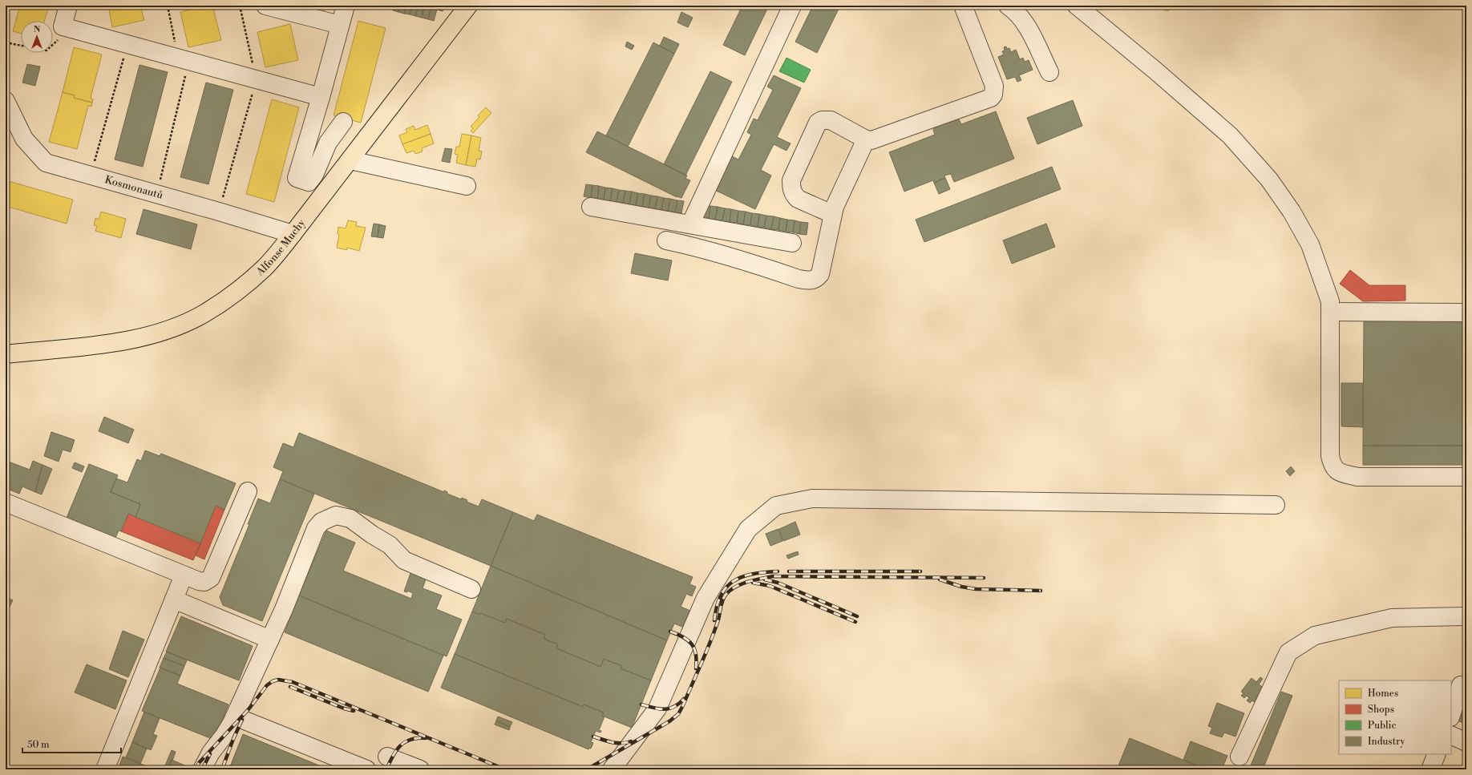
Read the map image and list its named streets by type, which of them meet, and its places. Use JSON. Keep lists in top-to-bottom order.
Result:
{
  "streets": {
    "main road": ["Alfonse Muchy"],
    "street": ["Kosmonautů"]
  },
  "crossings": [
    ["Kosmonautů", "Alfonse Muchy"]
  ],
  "legend": [
    "Homes",
    "Shops",
    "Public",
    "Industry"
  ],
  "scale_bar": "50 m",
  "north": "top"
}
